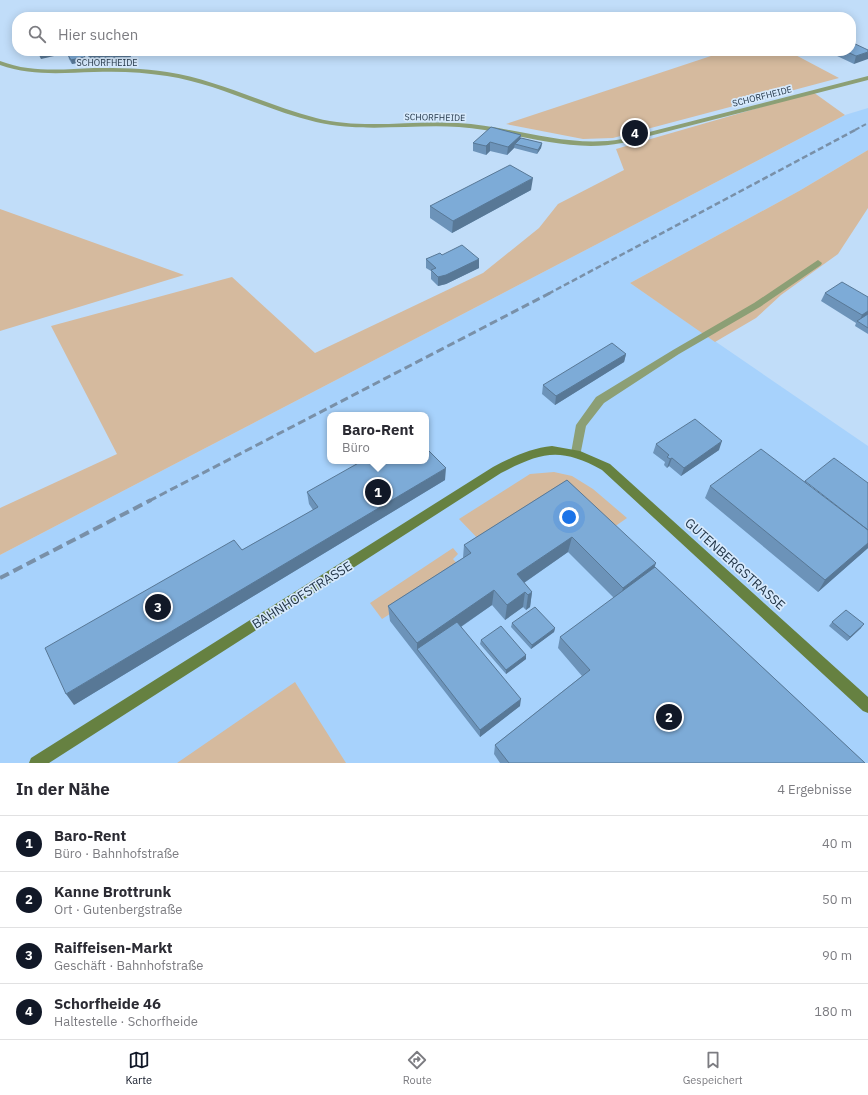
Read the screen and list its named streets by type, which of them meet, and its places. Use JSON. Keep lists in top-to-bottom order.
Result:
{
  "streets": {
    "street": ["SCHORFHEIDE", "GUTENBERGSTRASSE", "BAHNHOFSTRASSE"]
  },
  "crossings": [
    ["GUTENBERGSTRASSE", "BAHNHOFSTRASSE"]
  ],
  "page": {
    "search": "Hier suchen",
    "pins": [
      "4",
      "1",
      "3",
      "2"
    ],
    "popup": ["Baro-Rent", "Büro"],
    "heading": ["In der Nähe", "4 Ergebnisse"],
    "list": [
      {
        "mark": "1",
        "name": "Baro-Rent",
        "note": "Büro · Bahnhofstraße",
        "value": "40 m"
      },
      {
        "mark": "2",
        "name": "Kanne Brottrunk",
        "note": "Ort · Gutenbergstraße",
        "value": "50 m"
      },
      {
        "mark": "3",
        "name": "Raiffeisen-Markt",
        "note": "Geschäft · Bahnhofstraße",
        "value": "90 m"
      },
      {
        "mark": "4",
        "name": "Schorfheide 46",
        "note": "Haltestelle · Schorfheide",
        "value": "180 m"
      }
    ],
    "nav": ["Karte", "Route", "Gespeichert"]
  }
}
